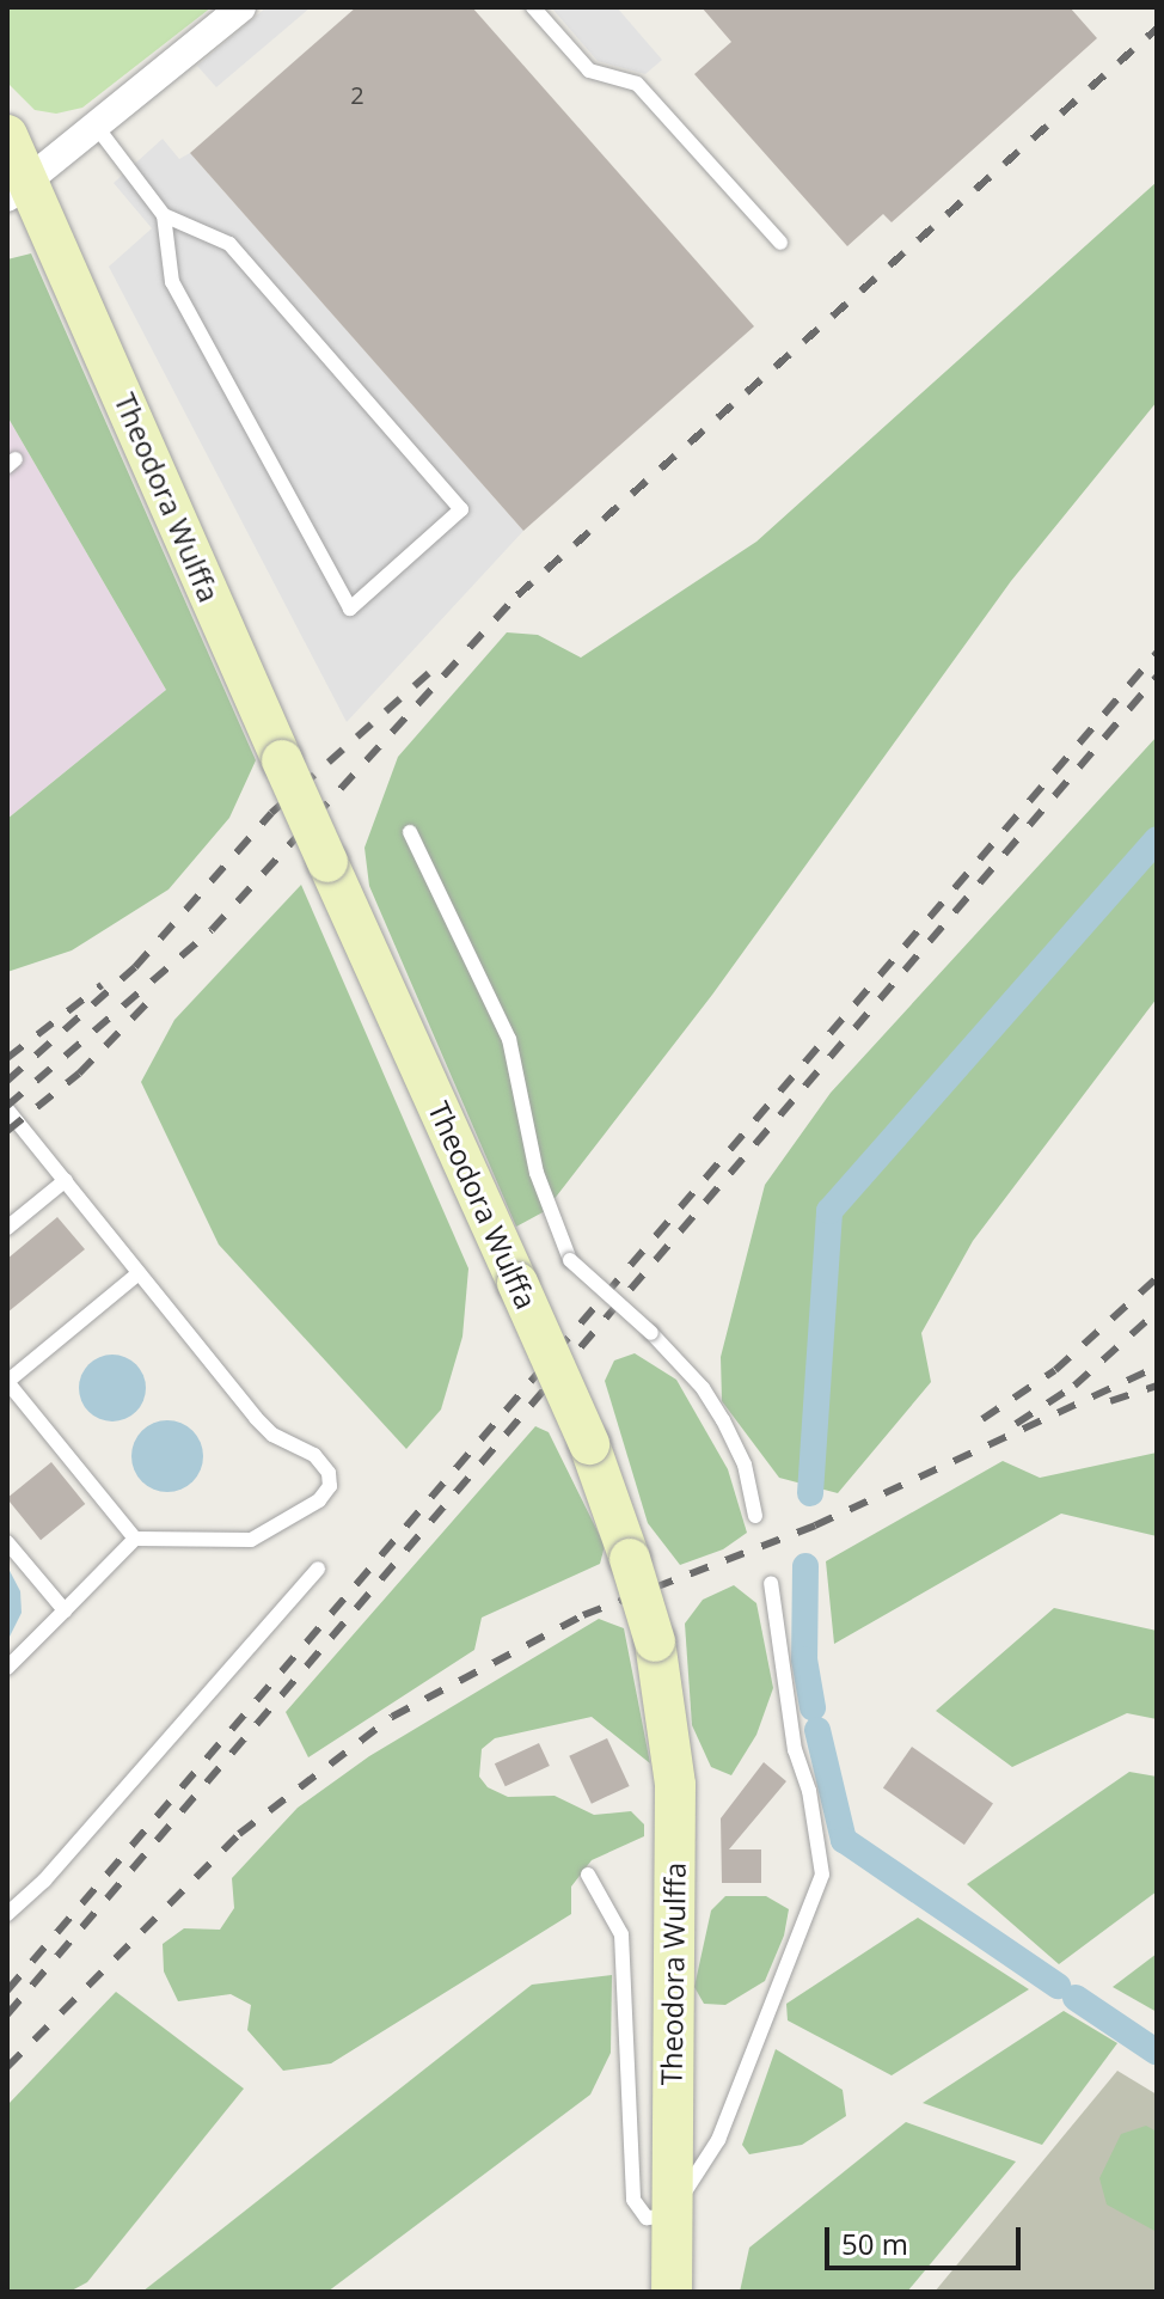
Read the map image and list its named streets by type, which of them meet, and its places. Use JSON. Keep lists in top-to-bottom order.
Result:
{
  "streets": {
    "street": ["Theodora Wulffa"]
  },
  "house_numbers": ["2"],
  "scale_bar": "50 m"
}
